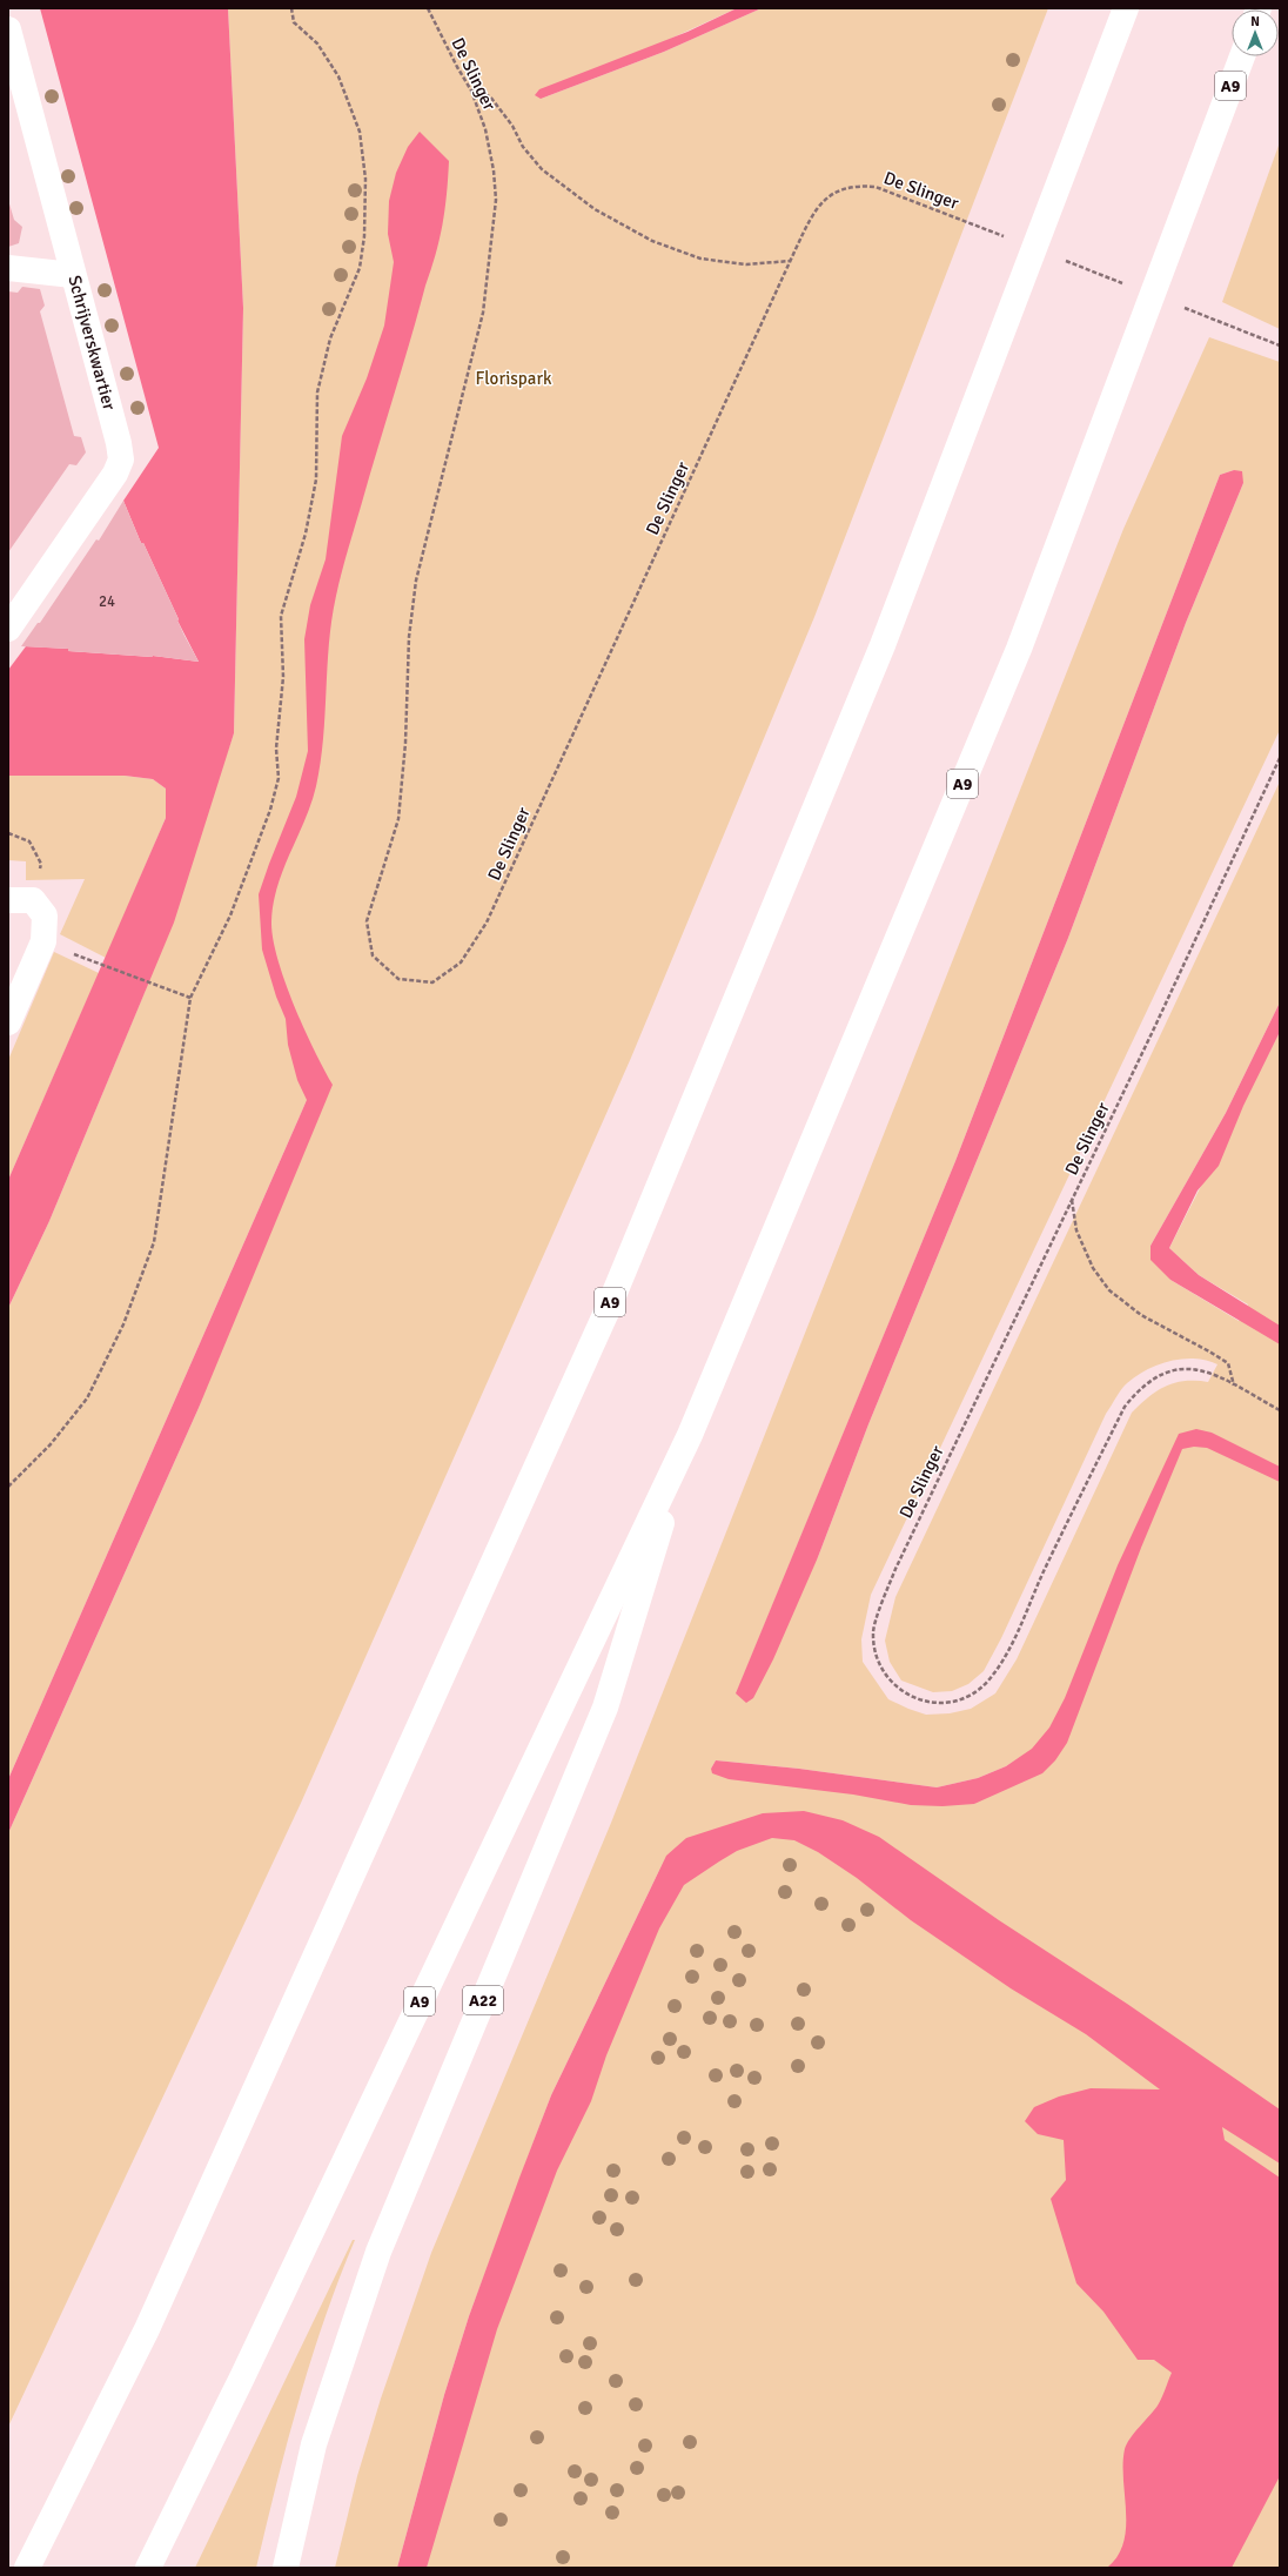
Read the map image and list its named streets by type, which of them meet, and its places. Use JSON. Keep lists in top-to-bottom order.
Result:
{
  "streets": {
    "main road": ["A9", "Schrijverskwartier", "A22"],
    "path": ["De Slinger"]
  },
  "crossings": [
    ["A9", "A22"]
  ],
  "parks": ["Florispark"],
  "house_numbers": ["24"],
  "north": "top"
}
